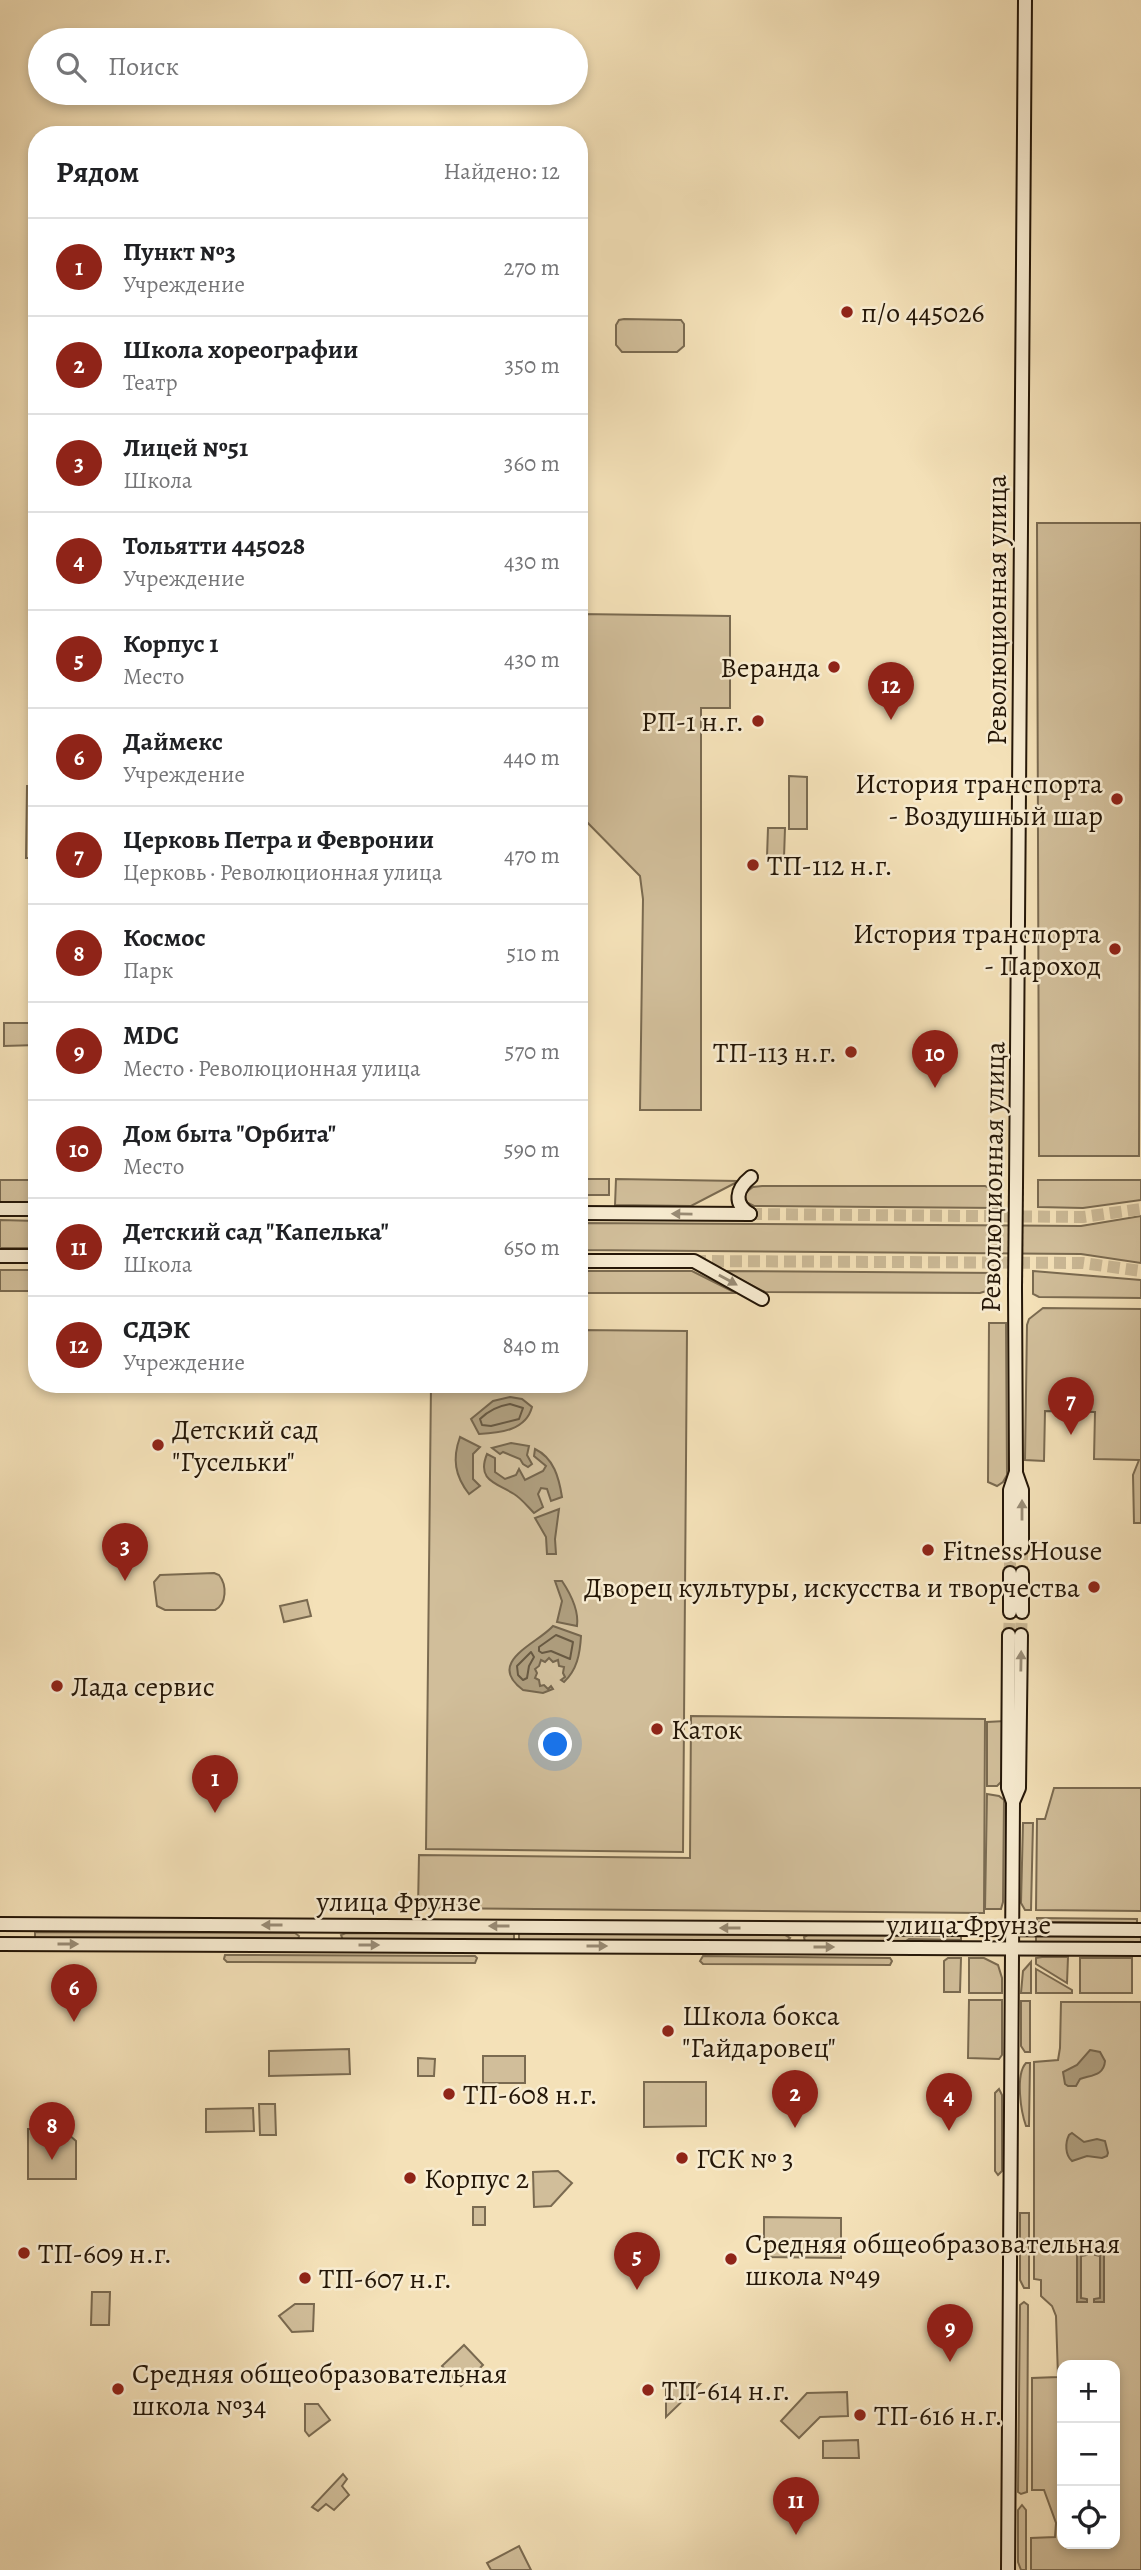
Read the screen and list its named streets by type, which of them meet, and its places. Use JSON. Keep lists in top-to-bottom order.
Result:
{
  "streets": {
    "main road": ["Революционная улица", "улица Фрунзе"]
  },
  "places": [
    "п/о 445026",
    "Веранда",
    "РП-1 н.г.",
    "История транспорта - Воздушный шар",
    "ТП-112 н.г.",
    "История транспорта - Пароход",
    "ТП-113 н.г.",
    "Детский сад \"Гусельки\"",
    "Fitness House",
    "Дворец культуры, искусства и творчества",
    "Лада сервис",
    "Каток",
    "Школа бокса \"Гайдаровец\"",
    "ТП-608 н.г.",
    "ГСК № 3",
    "Корпус 2",
    "ТП-609 н.г.",
    "Средняя общеобразовательная школа №49",
    "ТП-607 н.г.",
    "Средняя общеобразовательная школа №34",
    "ТП-614 н.г.",
    "ТП-616 н.г."
  ],
  "page": {
    "search": "Поиск",
    "heading": ["Рядом", "Найдено: 12"],
    "list": [
      {
        "mark": "1",
        "name": "Пункт №3",
        "note": "Учреждение",
        "value": "270 m"
      },
      {
        "mark": "2",
        "name": "Школа хореографии",
        "note": "Театр",
        "value": "350 m"
      },
      {
        "mark": "3",
        "name": "Лицей №51",
        "note": "Школа",
        "value": "360 m"
      },
      {
        "mark": "4",
        "name": "Тольятти 445028",
        "note": "Учреждение",
        "value": "430 m"
      },
      {
        "mark": "5",
        "name": "Корпус 1",
        "note": "Место",
        "value": "430 m"
      },
      {
        "mark": "6",
        "name": "Даймекс",
        "note": "Учреждение",
        "value": "440 m"
      },
      {
        "mark": "7",
        "name": "Церковь Петра и Февронии",
        "note": "Церковь · Революционная улица",
        "value": "470 m"
      },
      {
        "mark": "8",
        "name": "Космос",
        "note": "Парк",
        "value": "510 m"
      },
      {
        "mark": "9",
        "name": "MDC",
        "note": "Место · Революционная улица",
        "value": "570 m"
      },
      {
        "mark": "10",
        "name": "Дом быта \"Орбита\"",
        "note": "Место",
        "value": "590 m"
      },
      {
        "mark": "11",
        "name": "Детский сад \"Капелька\"",
        "note": "Школа",
        "value": "650 m"
      },
      {
        "mark": "12",
        "name": "СДЭК",
        "note": "Учреждение",
        "value": "840 m"
      }
    ],
    "pins": [
      "12",
      "10",
      "7",
      "3",
      "1",
      "6",
      "2",
      "4",
      "8",
      "5",
      "9",
      "11"
    ],
    "map_buttons": ["+", "−"]
  }
}
